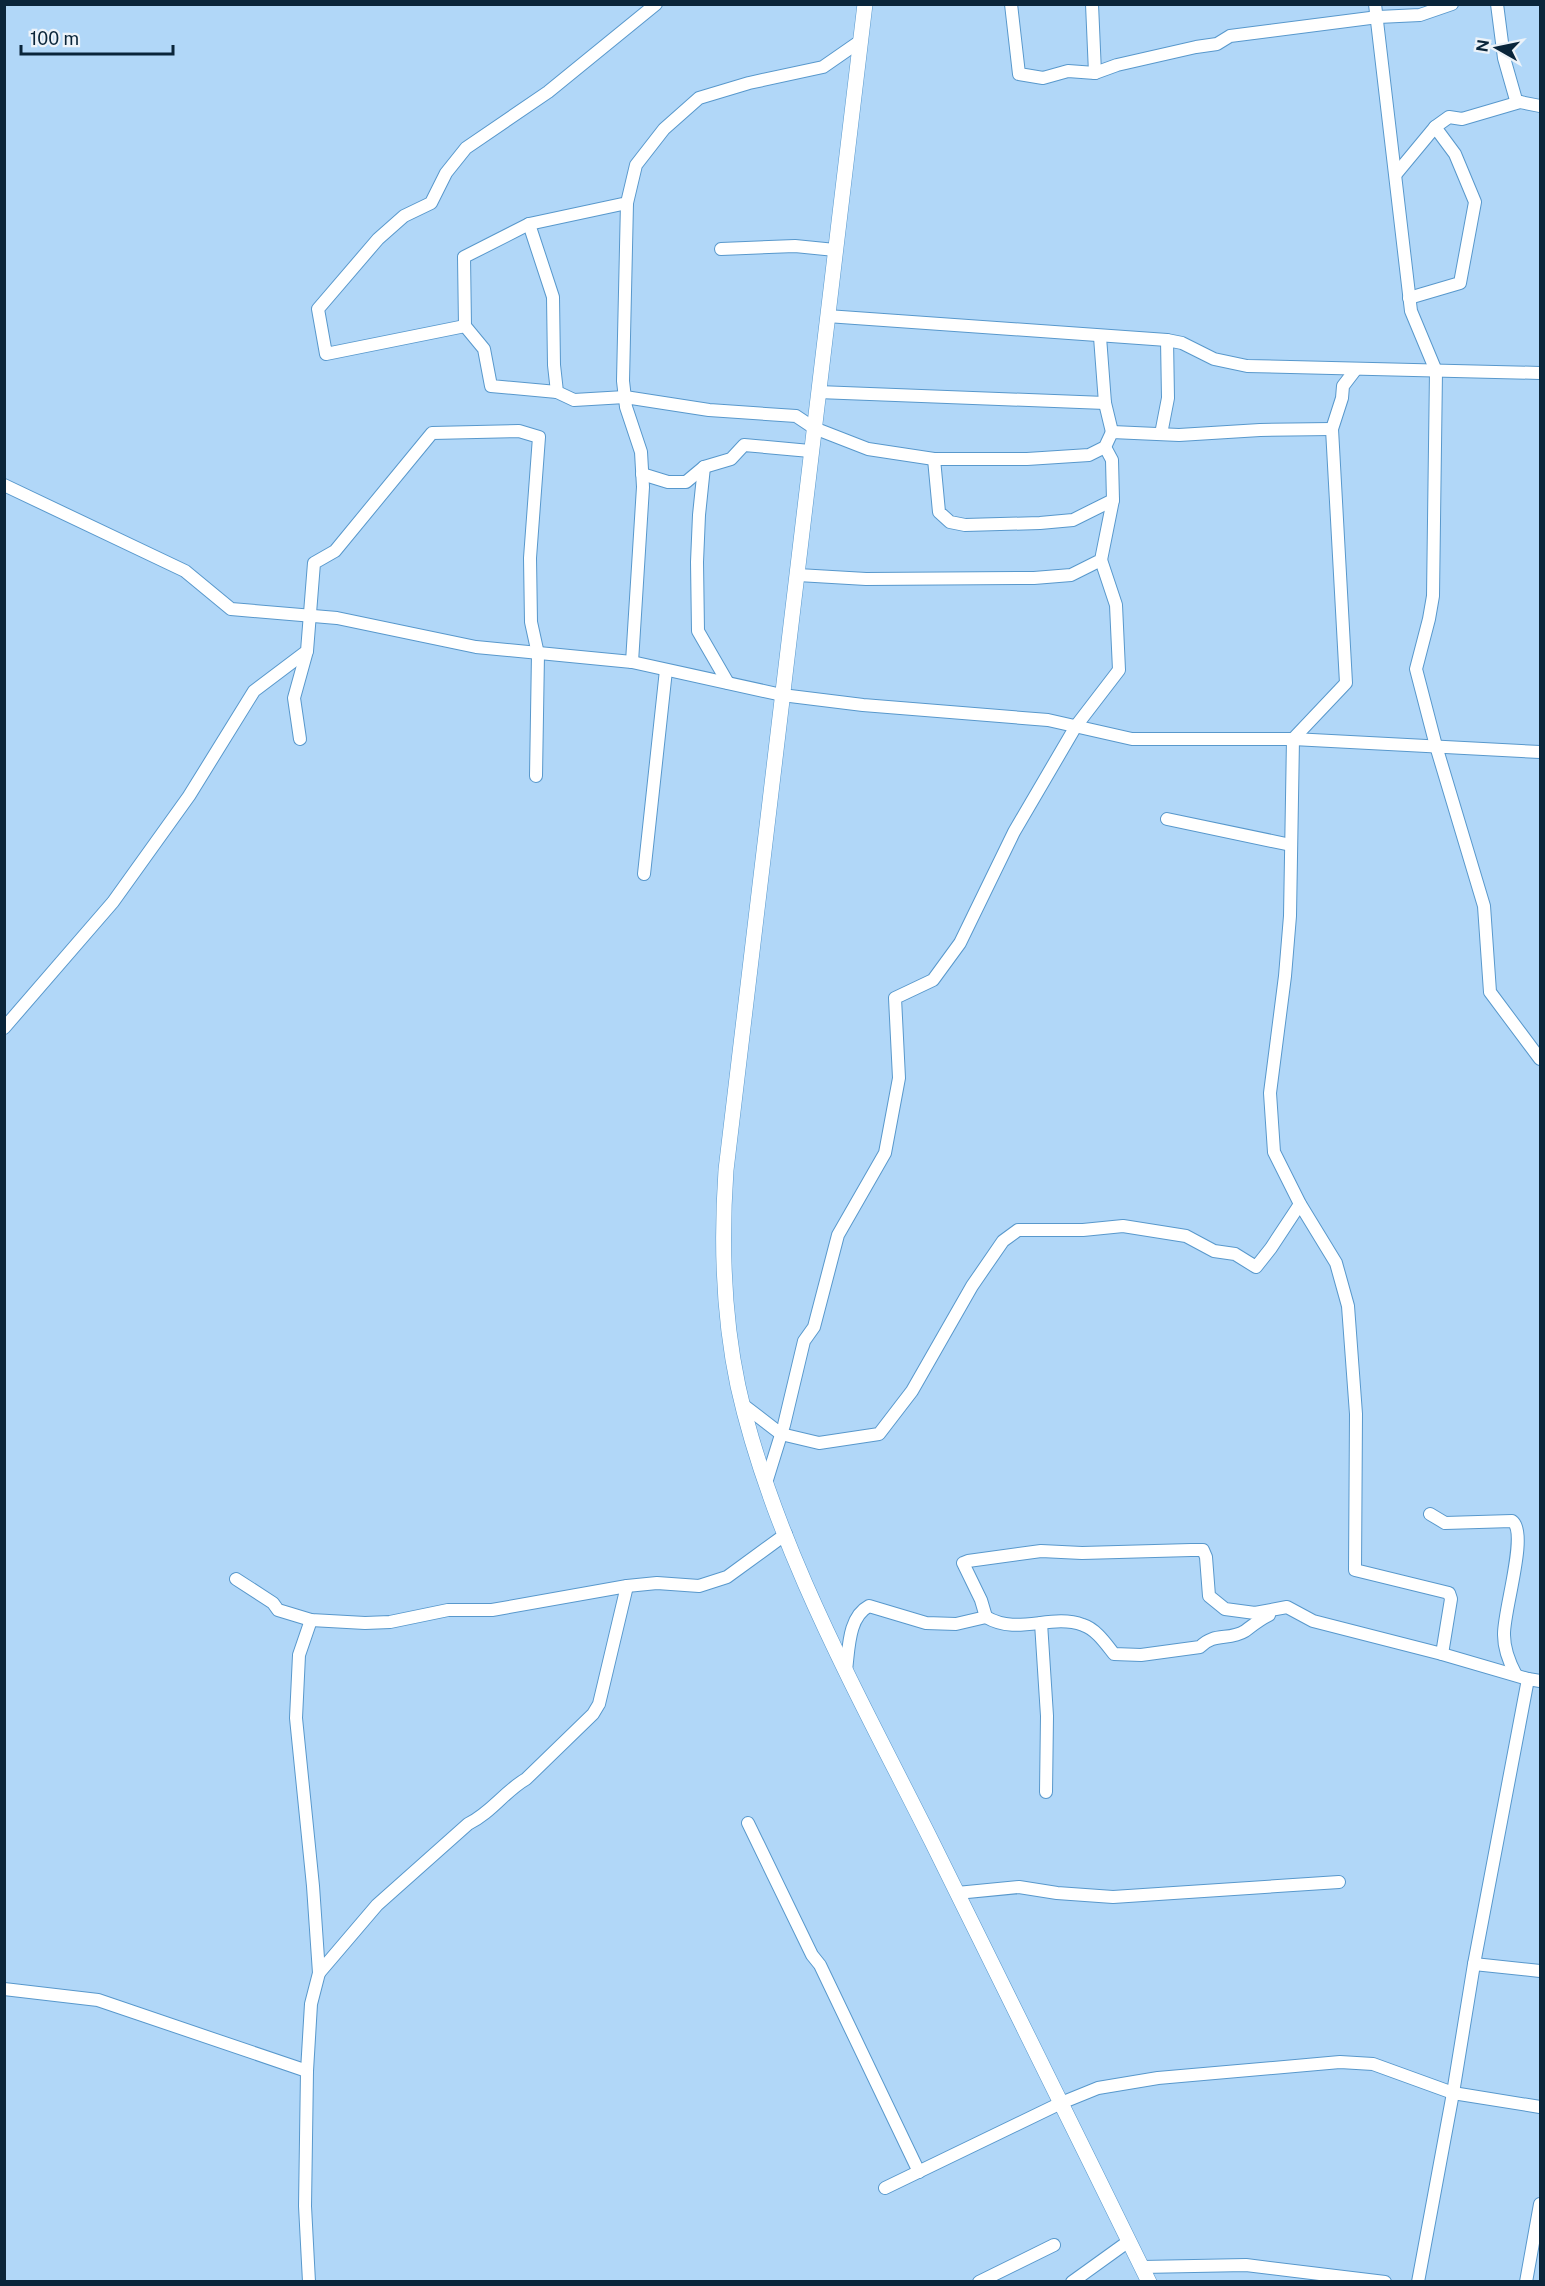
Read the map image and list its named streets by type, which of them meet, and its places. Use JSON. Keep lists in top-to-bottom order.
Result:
{
  "scale_bar": "100 m",
  "north": "left"
}
